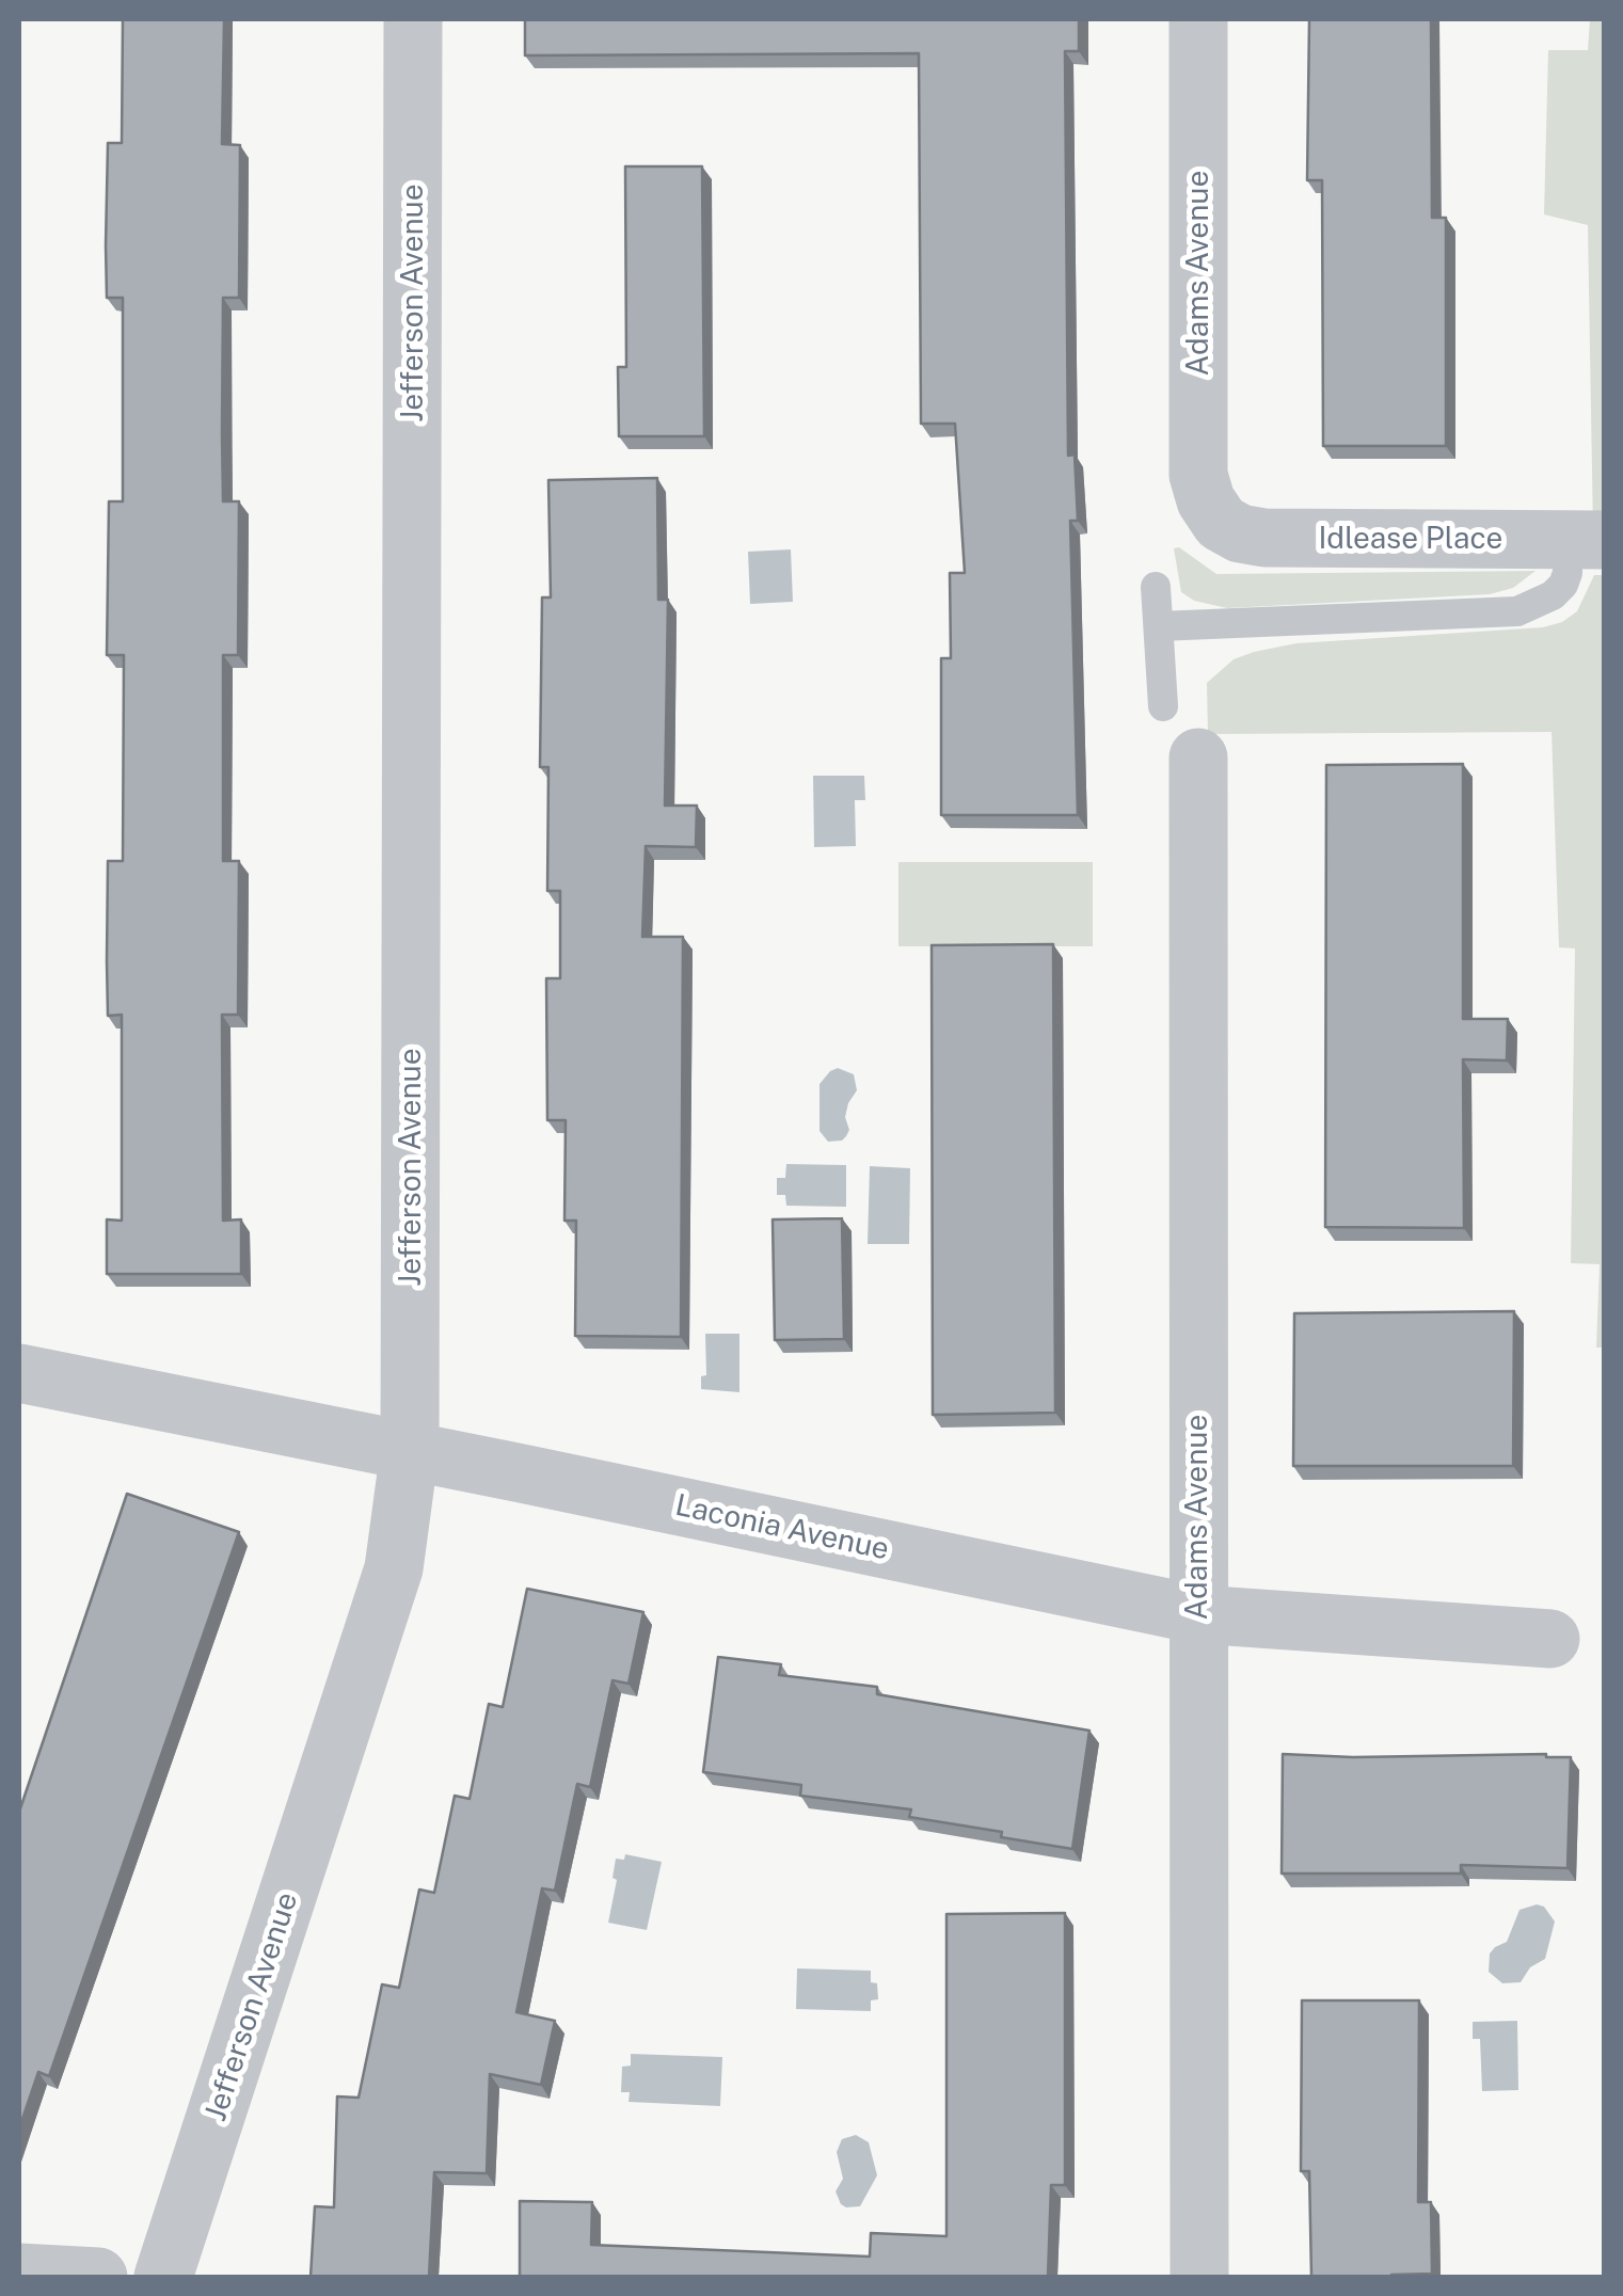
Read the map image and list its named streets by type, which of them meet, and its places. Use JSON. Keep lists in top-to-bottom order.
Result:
{
  "streets": {
    "street": [
      "Adams Avenue",
      "Jefferson Avenue",
      "Idlease Place",
      "Laconia Avenue"
    ]
  },
  "crossings": [
    ["Adams Avenue", "Idlease Place"],
    ["Adams Avenue", "Laconia Avenue"],
    ["Jefferson Avenue", "Laconia Avenue"]
  ]
}
